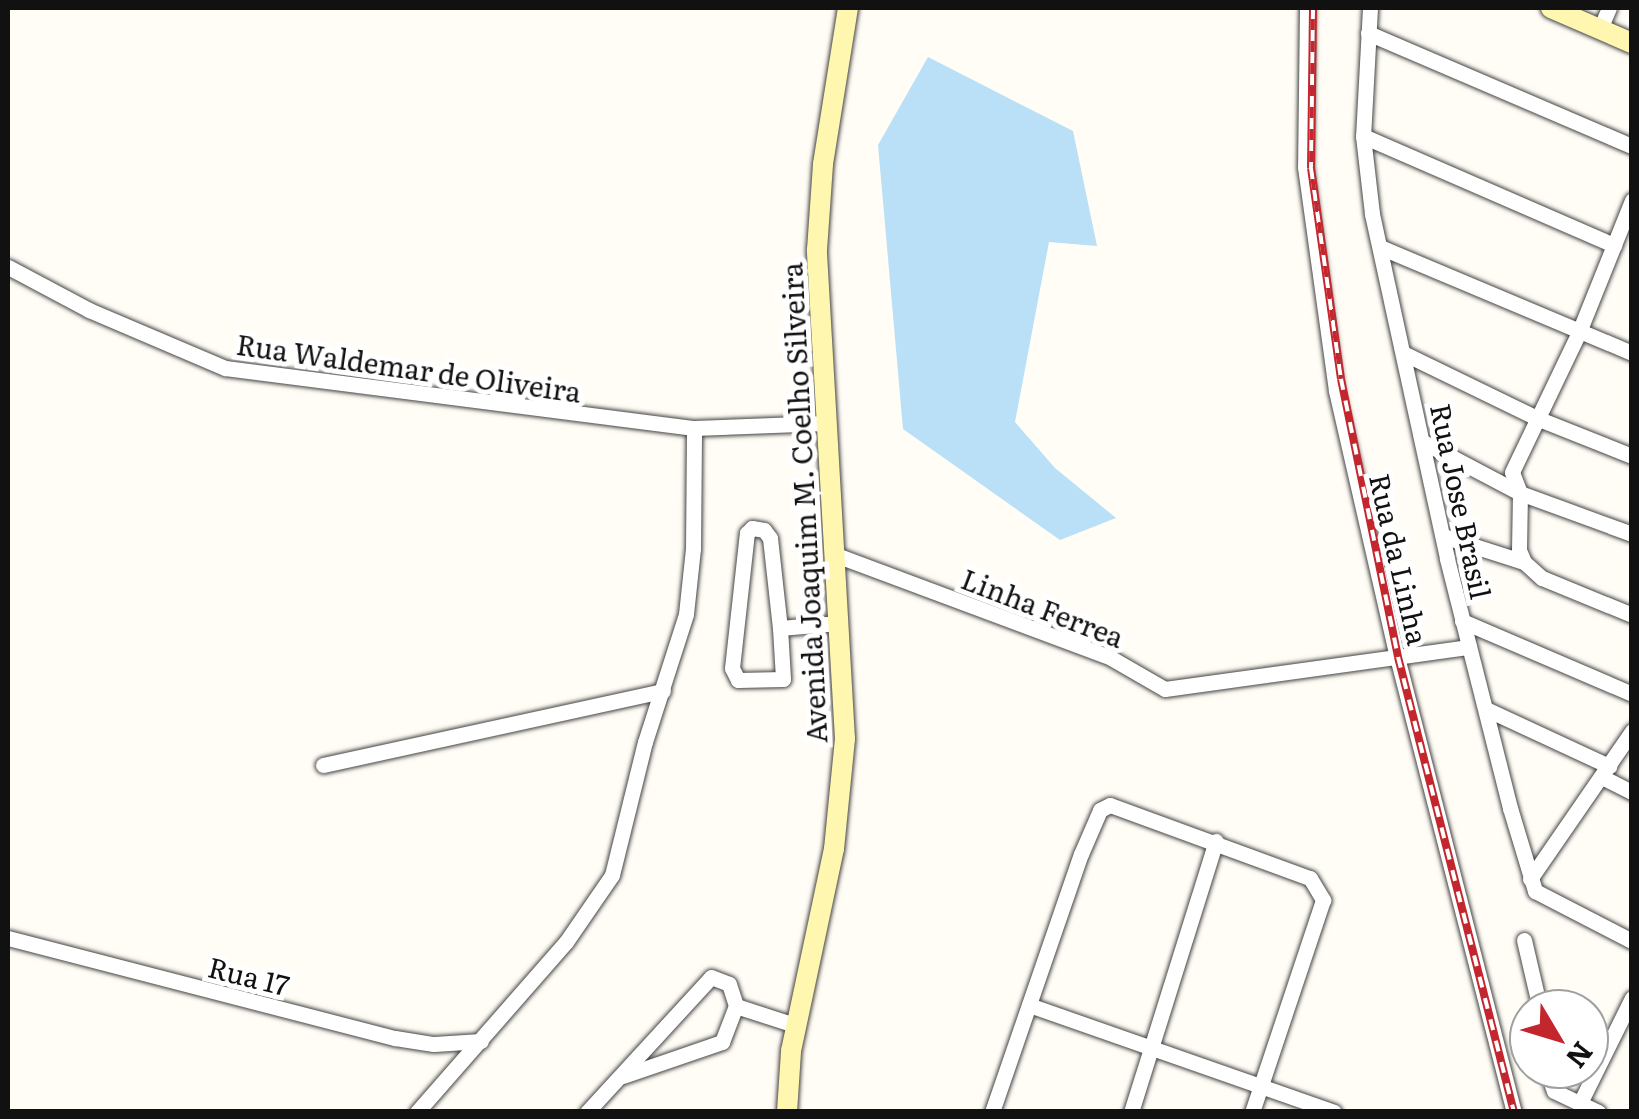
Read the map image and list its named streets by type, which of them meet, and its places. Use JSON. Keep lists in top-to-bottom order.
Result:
{
  "streets": {
    "main road": ["Avenida Joaquim M. Coelho Silveira"],
    "street": [
      "Rua Waldemar de Oliveira",
      "Rua Jose Brasil",
      "Rua da Linha",
      "Linha Ferrea",
      "Rua 17"
    ]
  },
  "crossings": [
    ["Rua Waldemar de Oliveira", "Avenida Joaquim M. Coelho Silveira"],
    ["Rua Jose Brasil", "Linha Ferrea"],
    ["Avenida Joaquim M. Coelho Silveira", "Linha Ferrea"],
    ["Rua da Linha", "Linha Ferrea"]
  ],
  "north": "bottom right"
}
